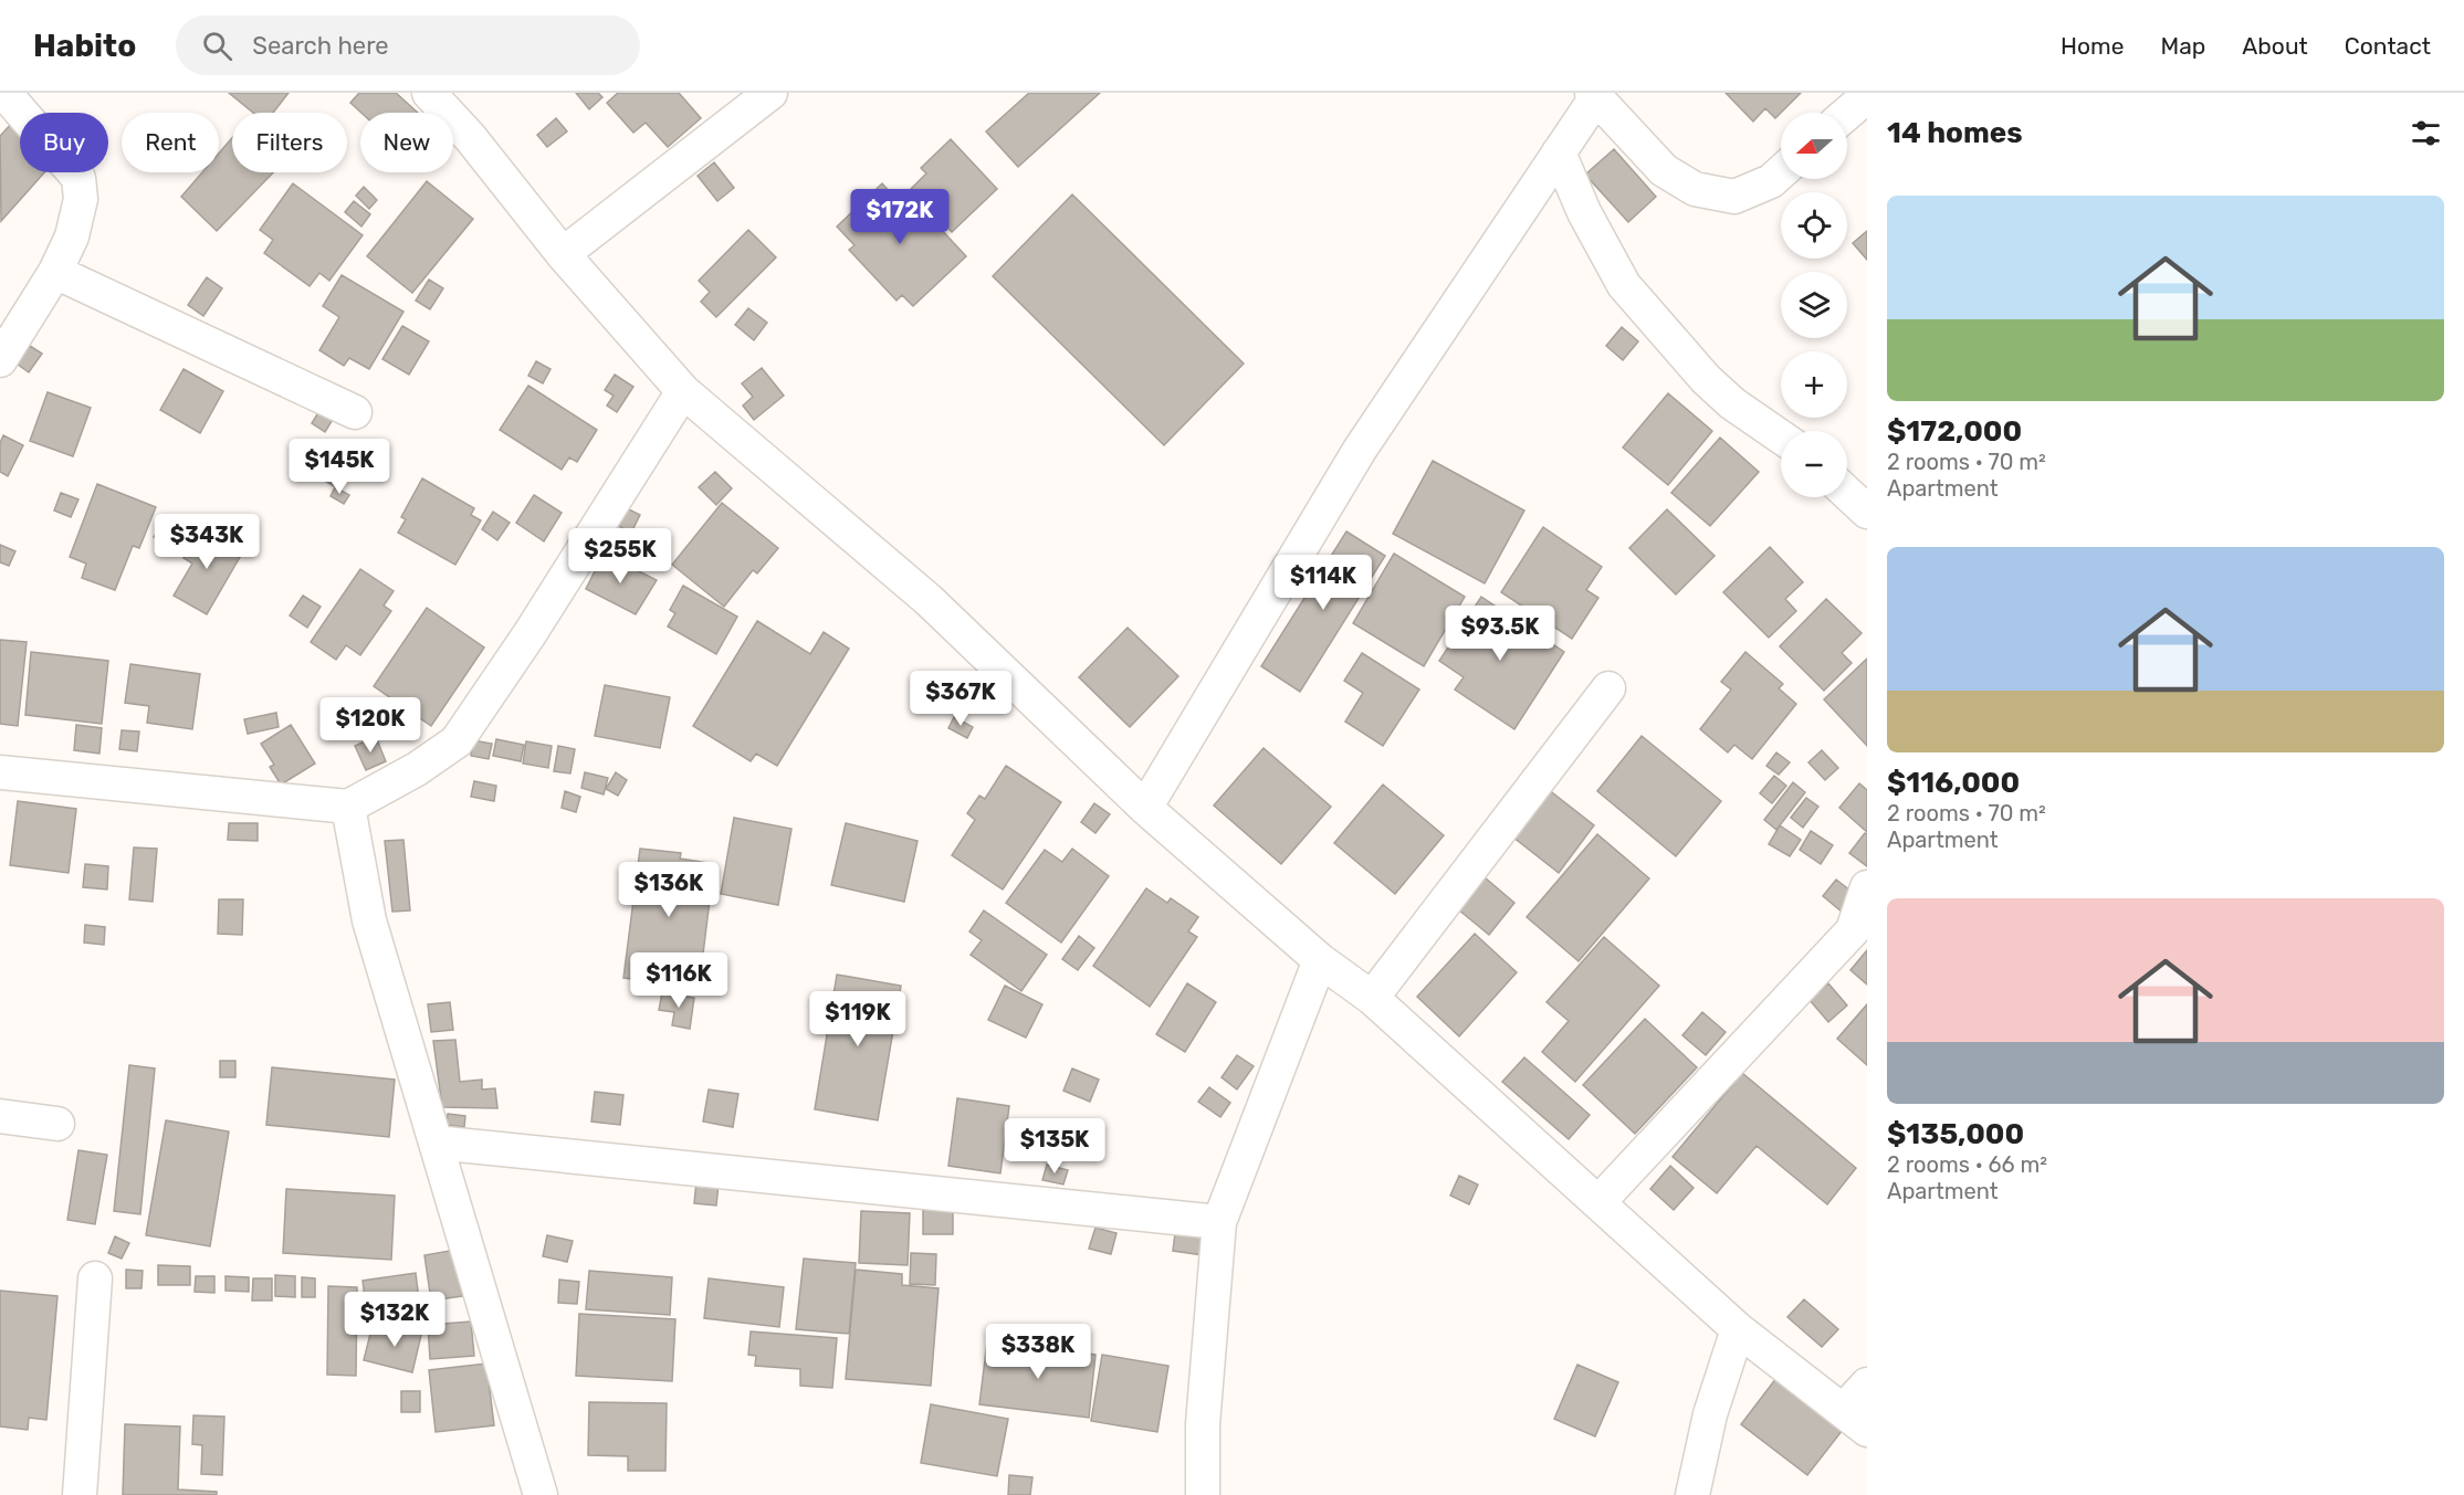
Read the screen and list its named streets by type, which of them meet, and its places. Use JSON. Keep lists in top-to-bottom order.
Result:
{
  "north": "left",
  "page": {
    "header": "Habito",
    "search": "Search here",
    "nav": [
      "Home",
      "Map",
      "About",
      "Contact"
    ],
    "heading": "14 homes",
    "map_buttons": ["+", "−"],
    "chip": [
      "Buy",
      "Rent",
      "Filters",
      "New"
    ],
    "list": [
      {
        "name": "$172,000",
        "note": "2 rooms · 70 m² · Apartment"
      },
      {
        "name": "$116,000",
        "note": "2 rooms · 70 m² · Apartment"
      },
      {
        "name": "$135,000",
        "note": "2 rooms · 66 m² · Apartment"
      }
    ],
    "price": [
      "$172K",
      "$145K",
      "$343K",
      "$255K",
      "$114K",
      "$93.5K",
      "$367K",
      "$120K",
      "$136K",
      "$116K",
      "$119K",
      "$135K",
      "$132K",
      "$338K"
    ]
  }
}
